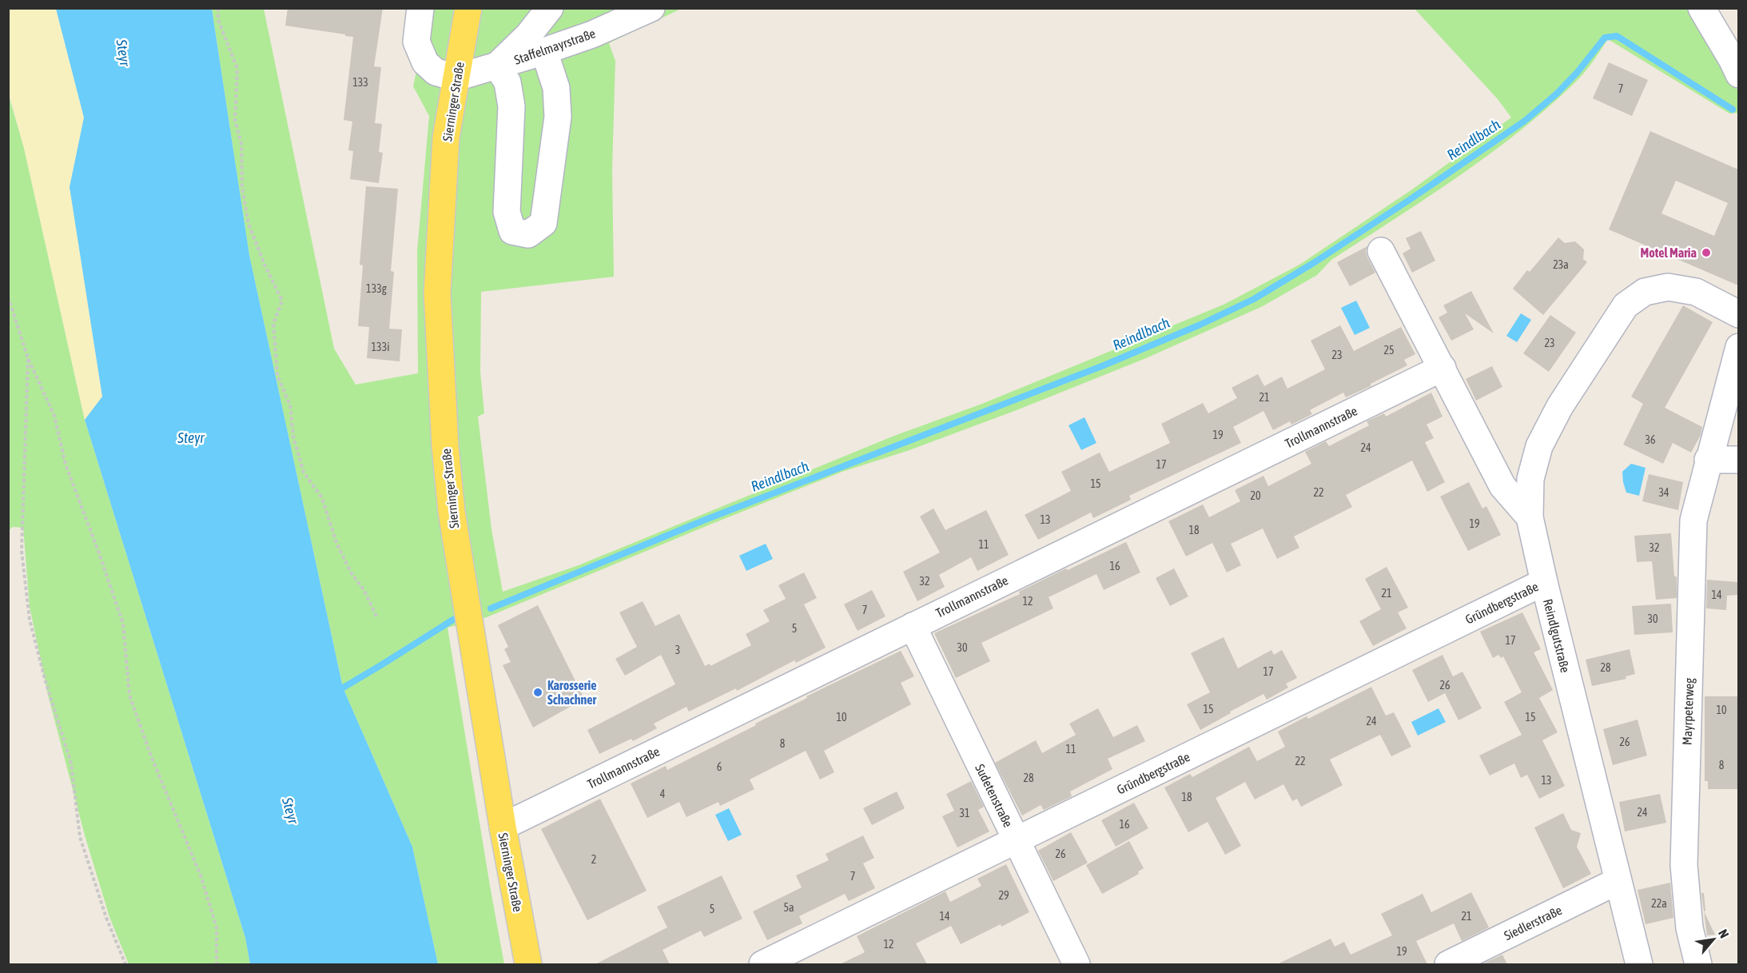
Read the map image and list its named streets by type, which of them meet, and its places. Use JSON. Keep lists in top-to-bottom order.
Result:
{
  "streets": {
    "main road": ["Sierninger Straße"],
    "street": [
      "Staffelmayrstraße",
      "Trollmannstraße",
      "Gründbergstraße",
      "Reindlgutstraße",
      "Mayrpeterweg",
      "Sudetenstraße",
      "Siedlerstraße"
    ]
  },
  "crossings": [
    ["Staffelmayrstraße", "Sierninger Straße"],
    ["Sierninger Straße", "Trollmannstraße"],
    ["Trollmannstraße", "Sudetenstraße"],
    ["Gründbergstraße", "Reindlgutstraße"],
    ["Gründbergstraße", "Sudetenstraße"],
    ["Reindlgutstraße", "Siedlerstraße"]
  ],
  "water": ["Steyr", "Reindlbach"],
  "places": ["Motel Maria", "Karosserie Schachner"],
  "house_numbers": [
    "133",
    "7",
    "23a",
    "133g",
    "23",
    "133i",
    "25",
    "23",
    "21",
    "19",
    "36",
    "24",
    "17",
    "15",
    "22",
    "34",
    "20",
    "13",
    "19",
    "18",
    "11",
    "32",
    "16",
    "32",
    "21",
    "14",
    "12",
    "7",
    "30",
    "5",
    "17",
    "30",
    "3",
    "28",
    "17",
    "26",
    "15",
    "10",
    "10",
    "15",
    "24",
    "26",
    "8",
    "11",
    "22",
    "8",
    "6",
    "28",
    "13",
    "4",
    "18",
    "24",
    "31",
    "16",
    "26",
    "2",
    "7",
    "29",
    "22a",
    "5a",
    "5",
    "14",
    "21",
    "12",
    "19"
  ],
  "north": "top right"
}
